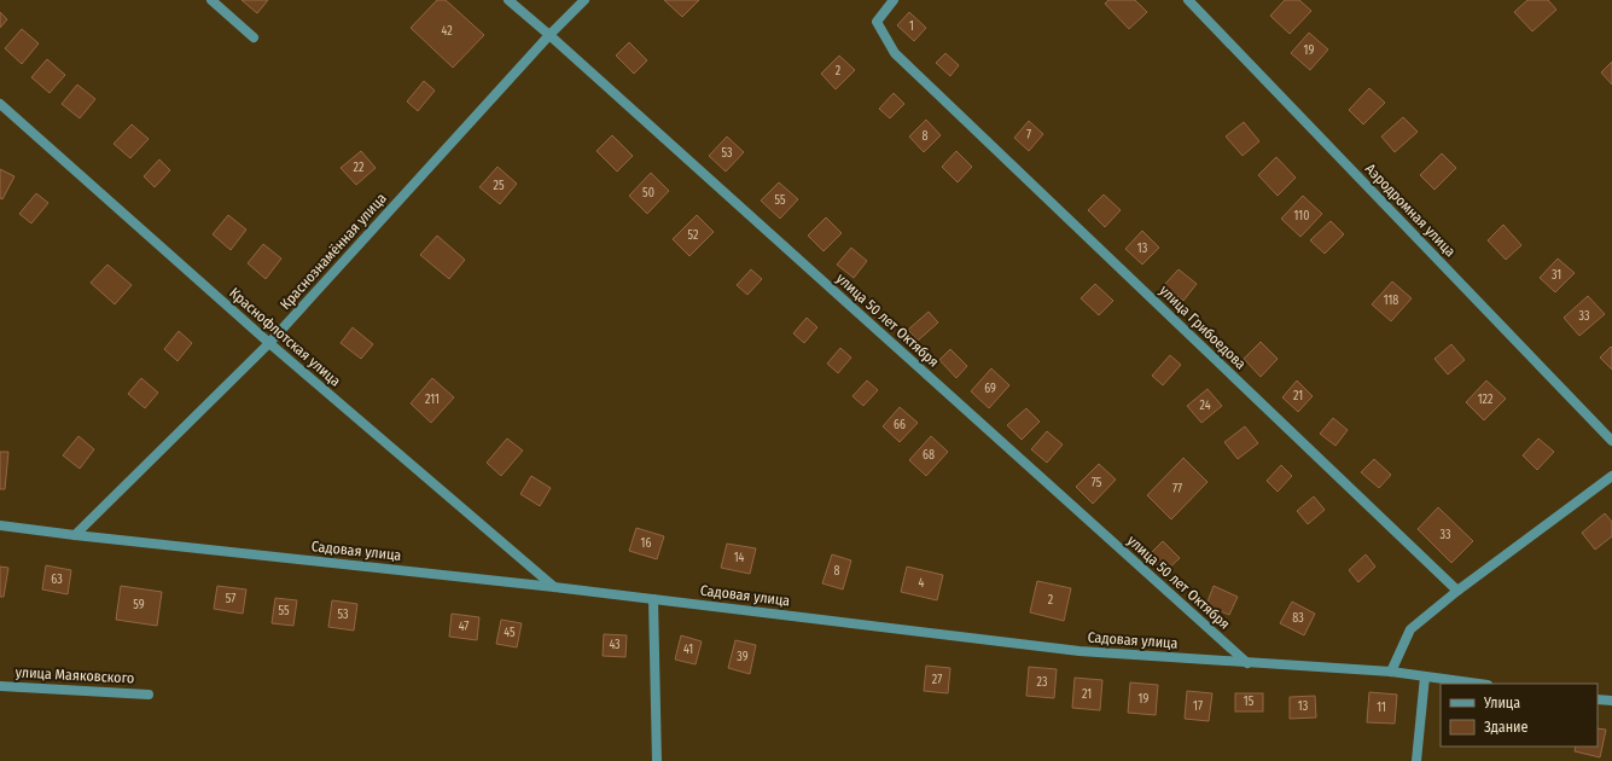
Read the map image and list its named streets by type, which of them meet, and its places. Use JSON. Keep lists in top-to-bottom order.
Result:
{
  "streets": {
    "street": [
      "Аэродромная улица",
      "Краснознамённая улица",
      "улица 50 лет Октября",
      "улица Грибоедова",
      "Краснофлотская улица",
      "Садовая улица",
      "улица Маяковского"
    ]
  },
  "crossings": [
    ["Краснознамённая улица", "улица 50 лет Октября"],
    ["Краснознамённая улица", "Краснофлотская улица"],
    ["Краснознамённая улица", "Садовая улица"],
    ["улица 50 лет Октября", "Садовая улица"],
    ["Краснофлотская улица", "Садовая улица"]
  ],
  "house_numbers": [
    "1",
    "42",
    "19",
    "2",
    "7",
    "8",
    "53",
    "22",
    "25",
    "50",
    "55",
    "110",
    "52",
    "13",
    "31",
    "118",
    "33",
    "69",
    "21",
    "211",
    "122",
    "24",
    "66",
    "68",
    "75",
    "77",
    "33",
    "16",
    "14",
    "8",
    "63",
    "4",
    "57",
    "2",
    "59",
    "55",
    "53",
    "83",
    "47",
    "45",
    "43",
    "41",
    "39",
    "27",
    "23",
    "21",
    "19",
    "15",
    "17",
    "13",
    "11"
  ],
  "legend": ["Улица", "Здание"]
}
